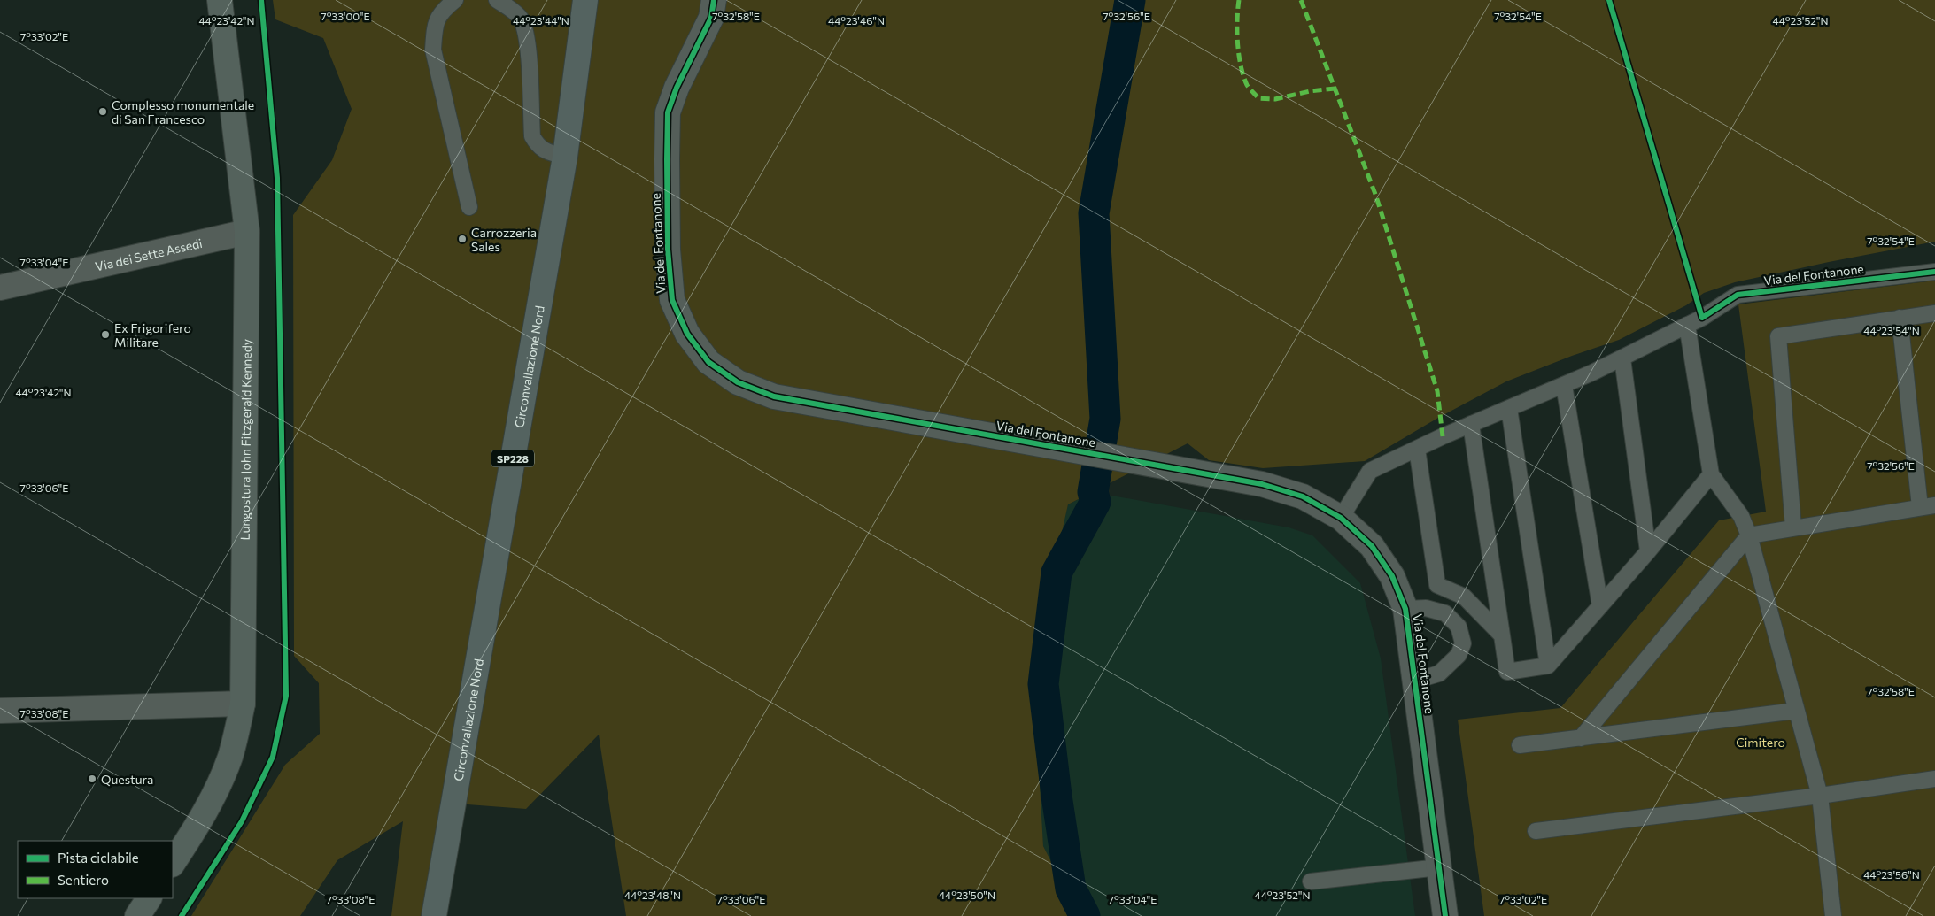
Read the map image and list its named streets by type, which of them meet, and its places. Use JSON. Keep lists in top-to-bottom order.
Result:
{
  "streets": {
    "main road": ["Circonvallazione Nord", "Lungostura John Fitzgerald Kennedy", "SP228"],
    "street": ["Via del Fontanone", "Via dei Sette Assedi"]
  },
  "crossings": [
    ["Via dei Sette Assedi", "Lungostura John Fitzgerald Kennedy"]
  ],
  "parks": ["Cimitero"],
  "places": [
    "Complesso monumentale di San Francesco",
    "Carrozzeria Sales",
    "Ex Frigorifero Militare",
    "Questura"
  ],
  "legend": ["Pista ciclabile", "Sentiero"],
  "coordinates": [
    "7°32'56\"E",
    "7°32'58\"E",
    "7°32'54\"E",
    "7°33'00\"E",
    "44°23'42\"N",
    "44°23'44\"N",
    "44°23'46\"N",
    "44°23'52\"N",
    "7°33'02\"E",
    "7°33'04\"E",
    "44°23'54\"N",
    "7°33'06\"E",
    "7°33'08\"E",
    "44°23'56\"N",
    "44°23'48\"N",
    "44°23'50\"N"
  ]
}
